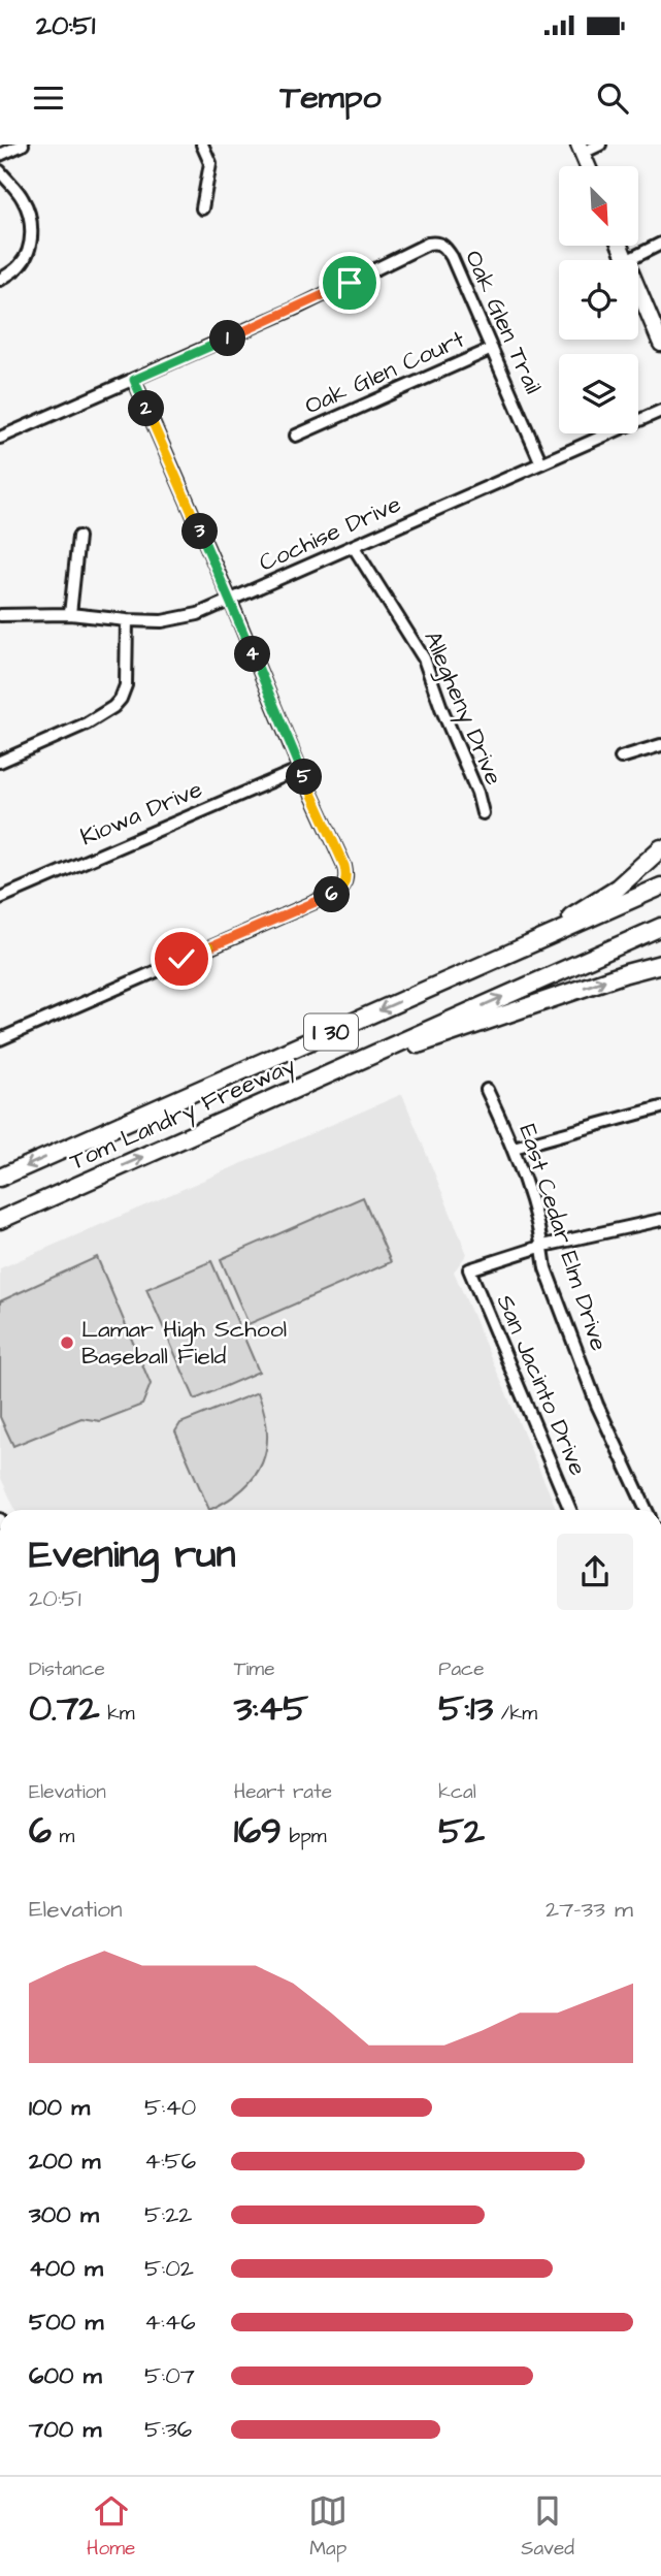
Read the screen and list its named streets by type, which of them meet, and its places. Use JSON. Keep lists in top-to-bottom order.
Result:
{
  "streets": {
    "highway": ["I 30", "Tom Landry Freeway"],
    "street": [
      "Oak Glen Trail",
      "Oak Glen Court",
      "Cochise Drive",
      "Allegheny Drive",
      "Kiowa Drive",
      "East Cedar Elm Drive",
      "San Jacinto Drive"
    ]
  },
  "crossings": [
    ["Oak Glen Trail", "Oak Glen Court"],
    ["Oak Glen Trail", "Cochise Drive"],
    ["Cochise Drive", "Allegheny Drive"],
    ["East Cedar Elm Drive", "San Jacinto Drive"]
  ],
  "places": ["Lamar High School Baseball Field"],
  "north": "bottom right",
  "page": {
    "status": "20:51",
    "header": "Tempo",
    "pins": [
      "1",
      "2",
      "3",
      "4",
      "5",
      "6"
    ],
    "heading": ["Evening run", "20:51"],
    "stats": [
      ["Distance", "0.72 km"],
      ["Time", "3:45"],
      ["Pace", "5:13 /km"],
      ["Elevation", "6 m"],
      ["Heart rate", "169 bpm"],
      ["kcal", "52"]
    ],
    "chart": ["Elevation", "27–33 m"],
    "list": [
      {
        "name": "100 m",
        "note": "5:40"
      },
      {
        "name": "200 m",
        "note": "4:56"
      },
      {
        "name": "300 m",
        "note": "5:22"
      },
      {
        "name": "400 m",
        "note": "5:02"
      },
      {
        "name": "500 m",
        "note": "4:46"
      },
      {
        "name": "600 m",
        "note": "5:07"
      },
      {
        "name": "700 m",
        "note": "5:36"
      }
    ],
    "tabs": ["Home", "Map", "Saved"]
  }
}
